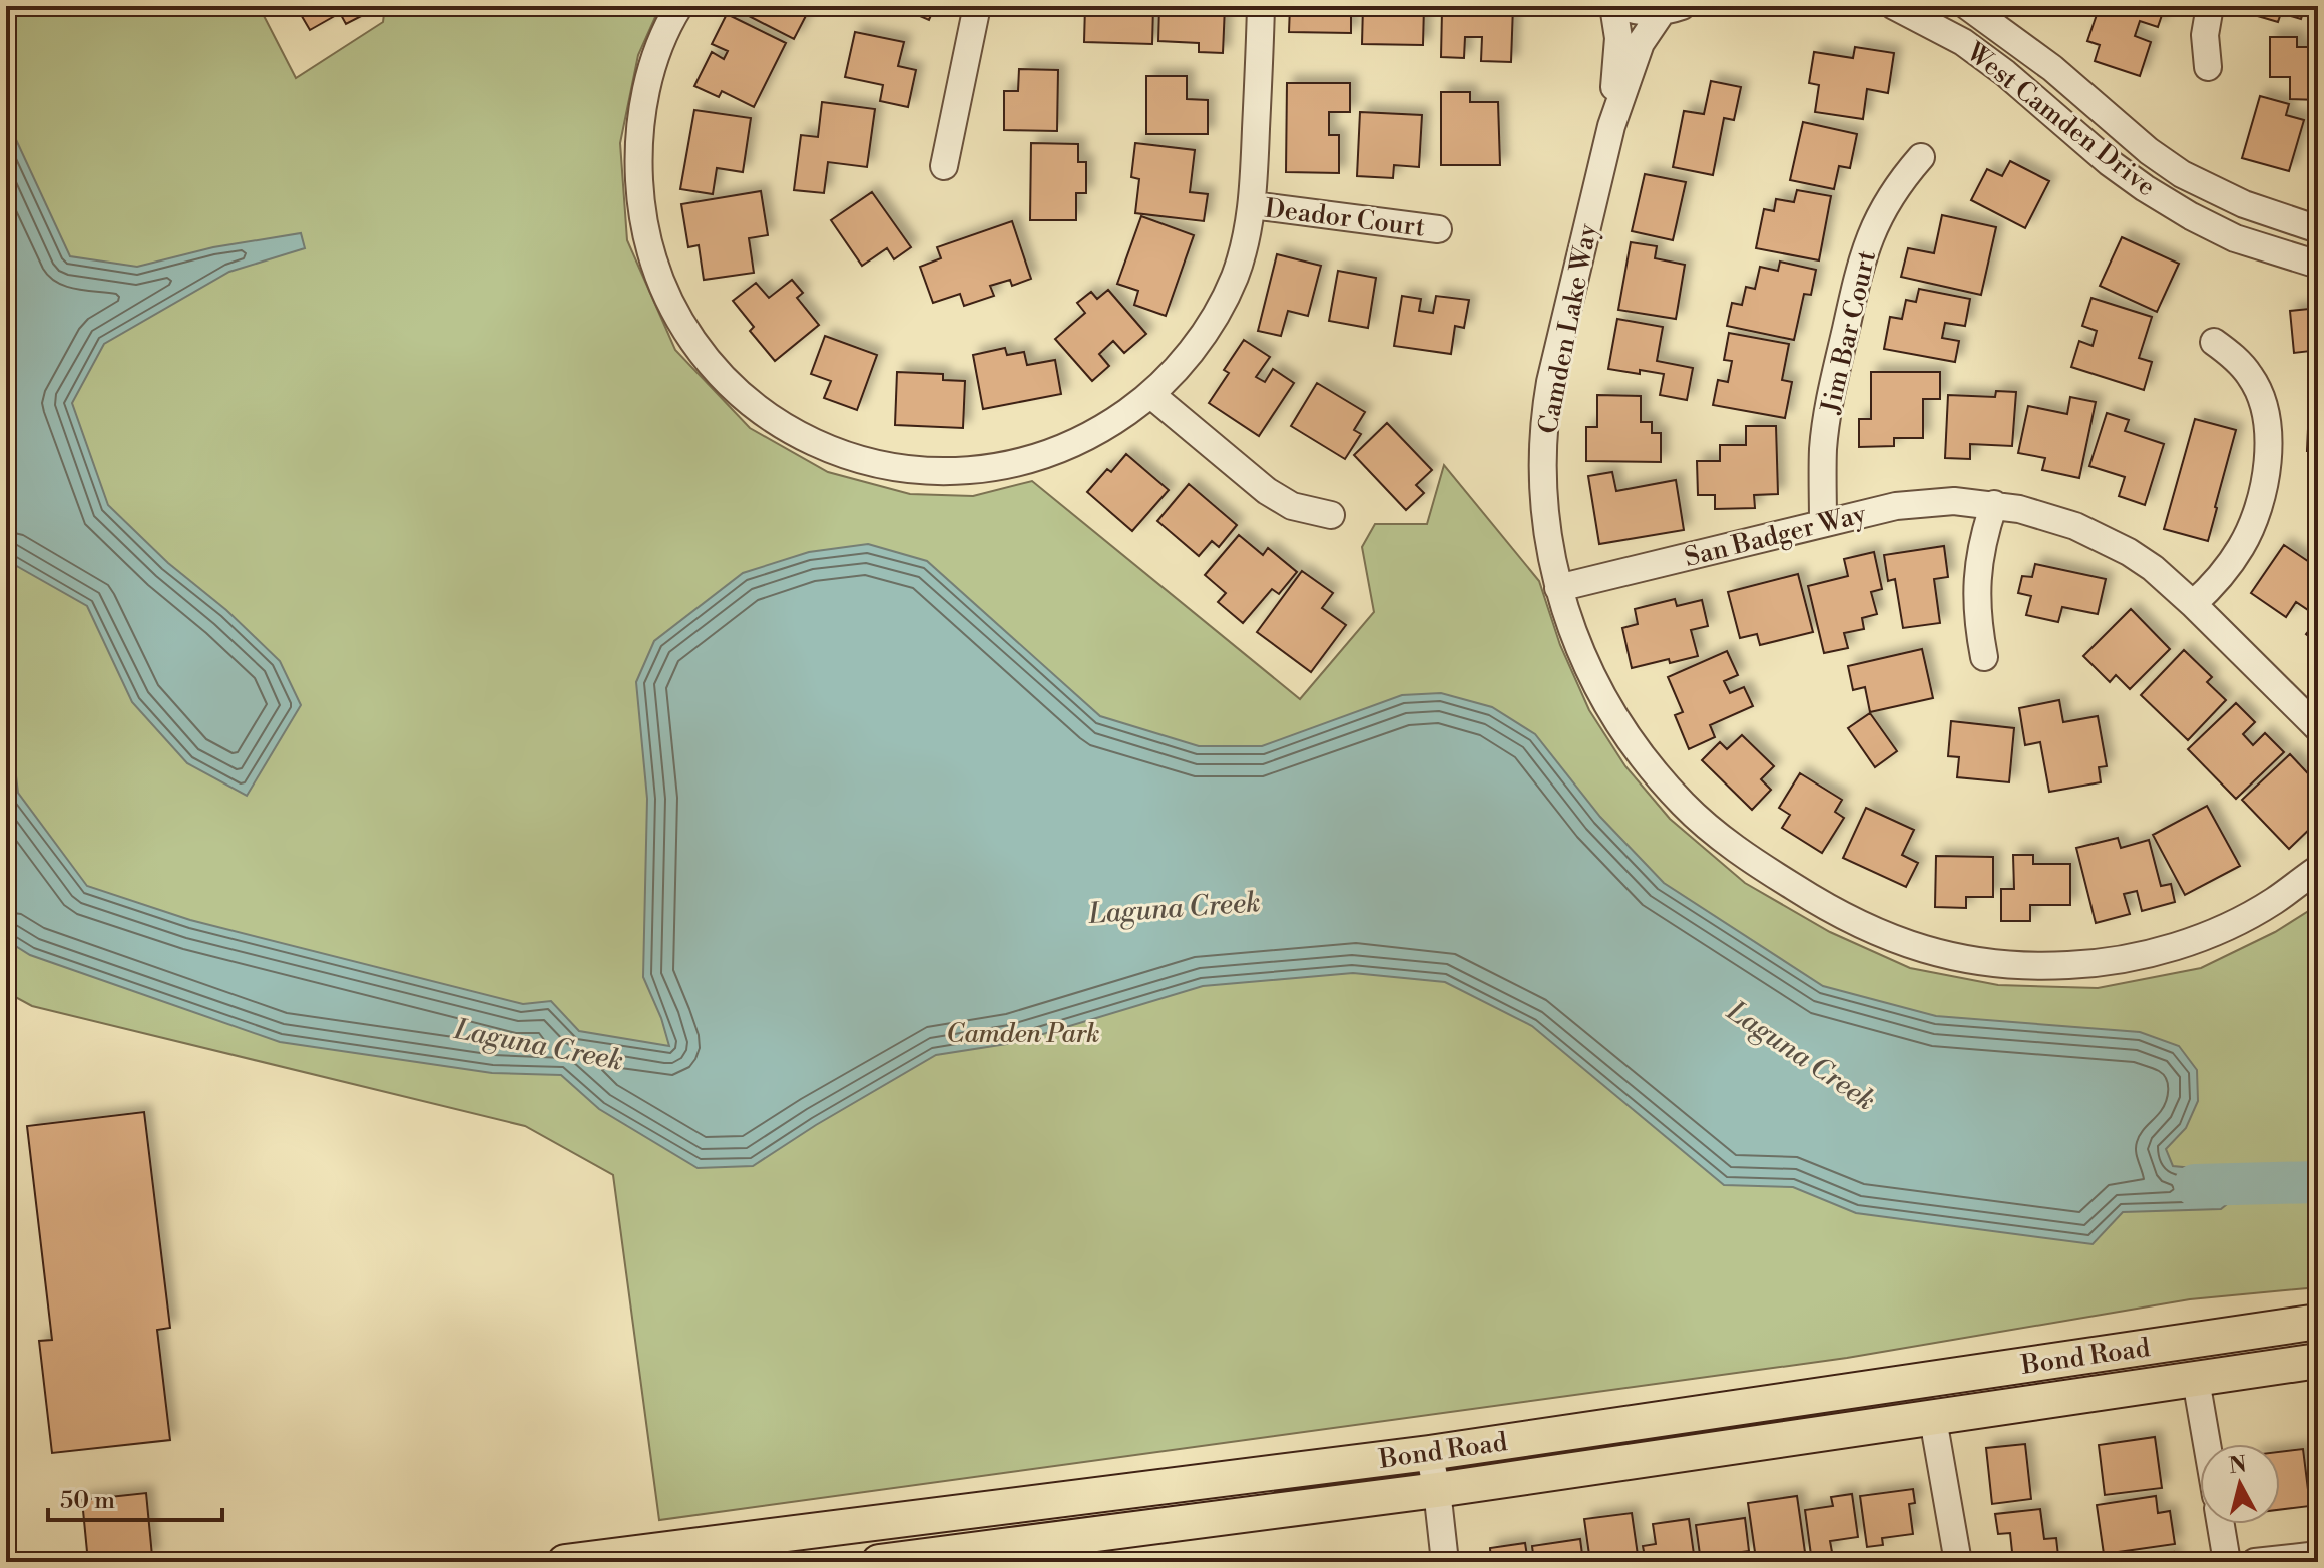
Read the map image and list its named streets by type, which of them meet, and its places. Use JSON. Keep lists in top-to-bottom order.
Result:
{
  "streets": {
    "main road": ["Bond Road"],
    "street": [
      "West Camden Drive",
      "Deador Court",
      "Camden Lake Way",
      "Jim Bar Court",
      "San Badger Way"
    ]
  },
  "crossings": [
    ["Camden Lake Way", "San Badger Way"],
    ["Jim Bar Court", "San Badger Way"]
  ],
  "water": ["Laguna Creek"],
  "parks": ["Camden Park"],
  "scale_bar": "50 m",
  "north": "top"
}
